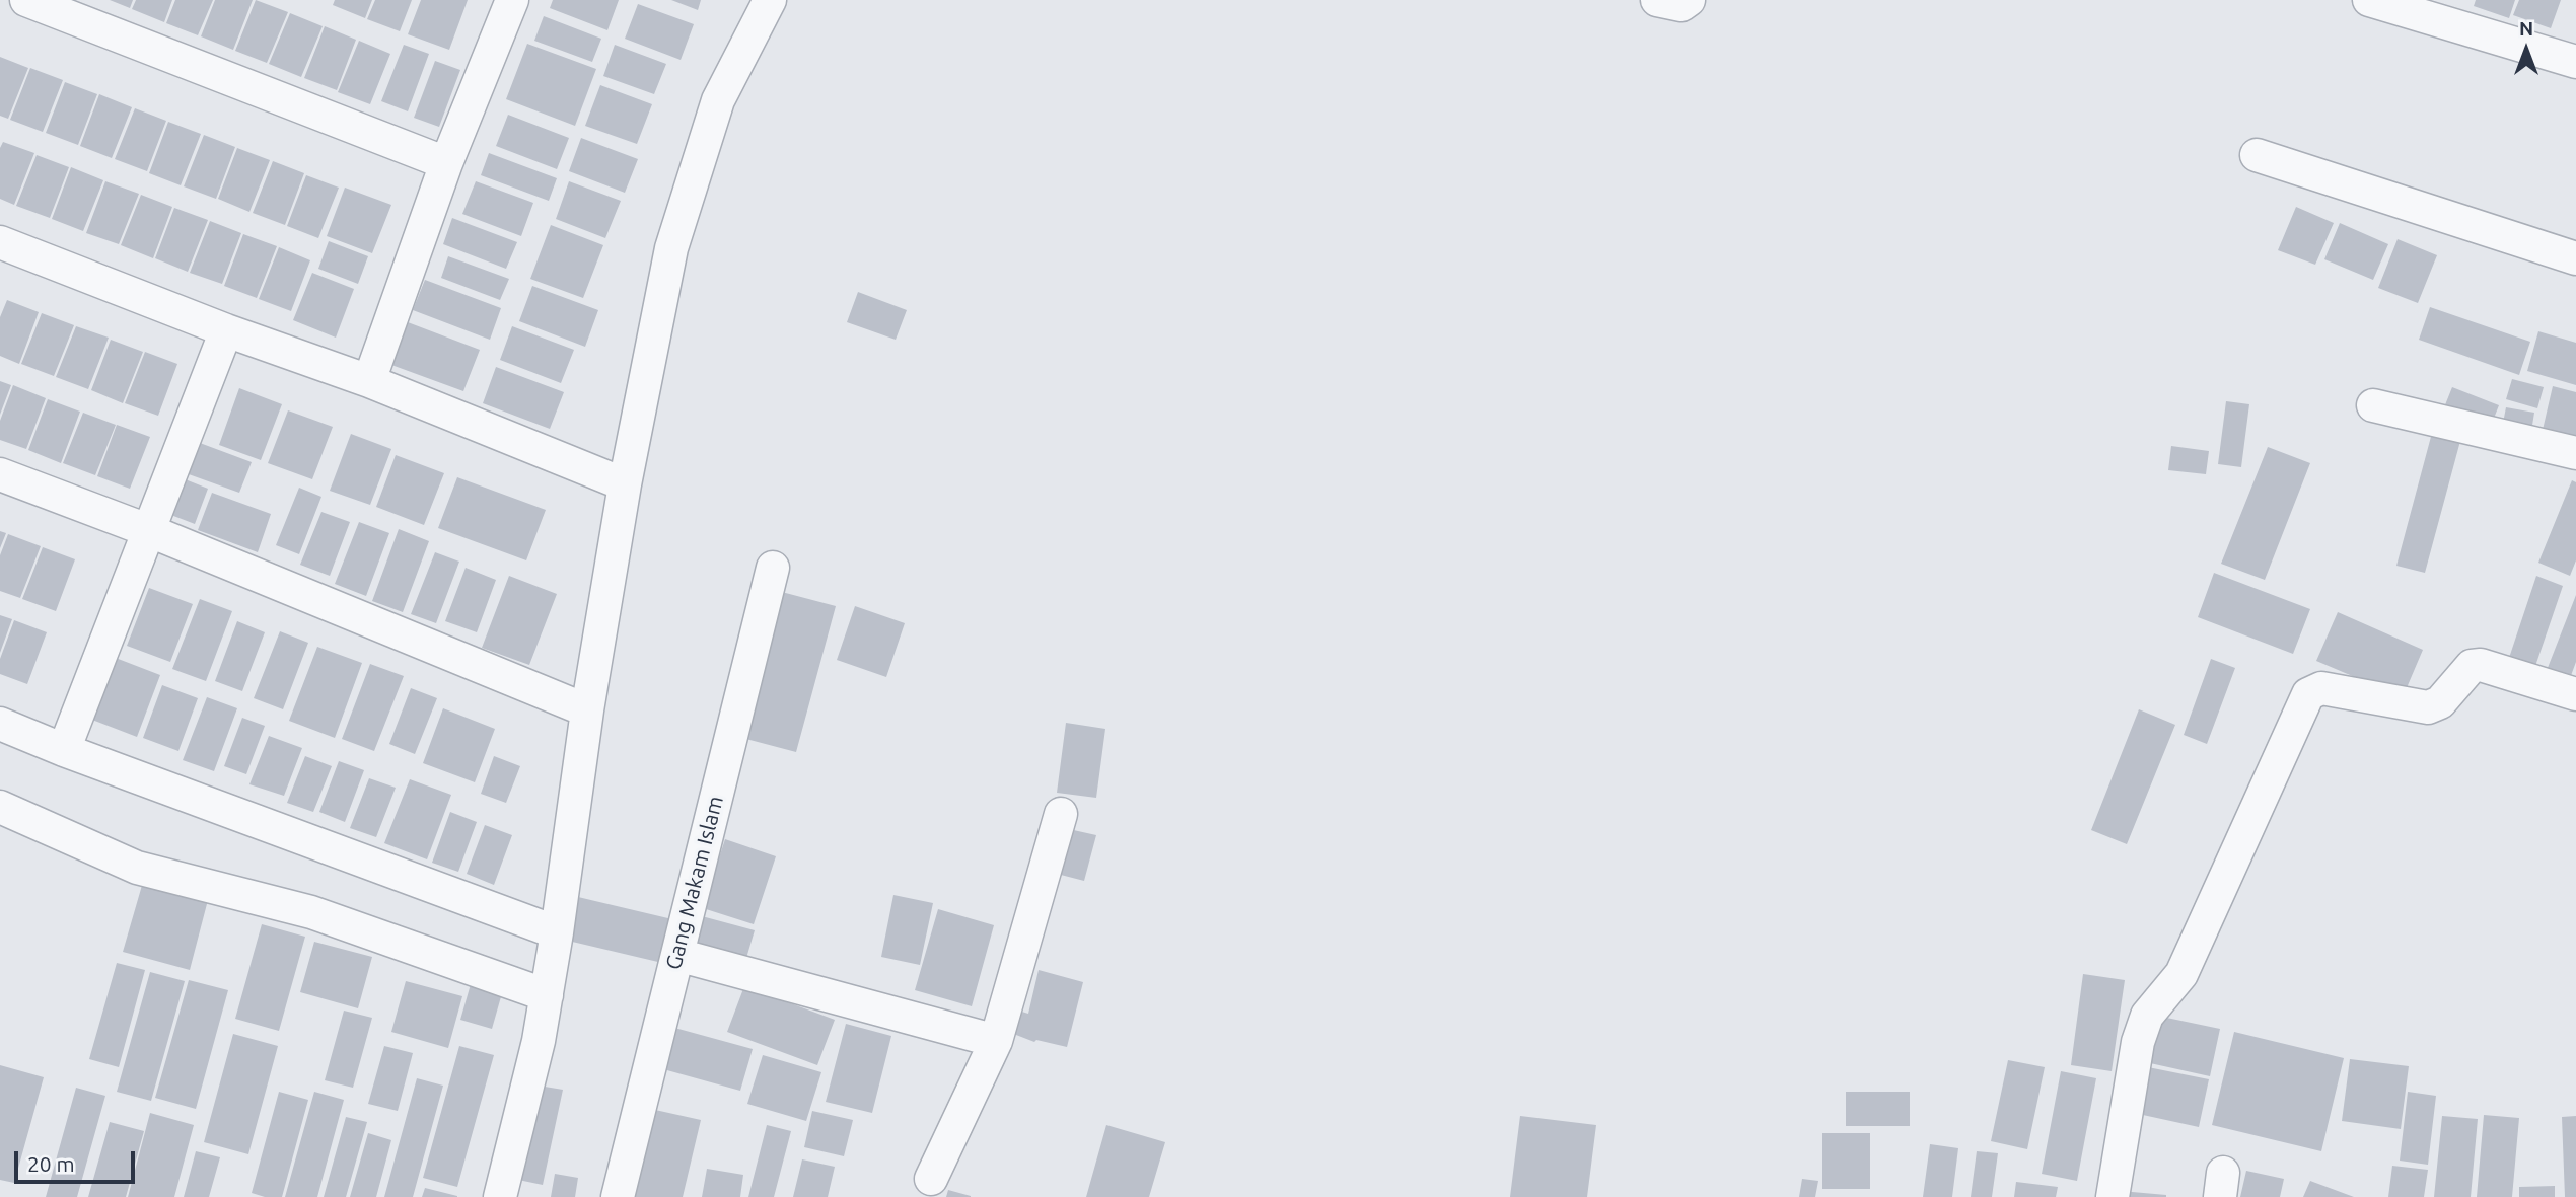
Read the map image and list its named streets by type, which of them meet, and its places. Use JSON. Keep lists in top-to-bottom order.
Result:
{
  "streets": {
    "street": ["Gang Makam Islam"]
  },
  "scale_bar": "20 m",
  "north": "top"
}
